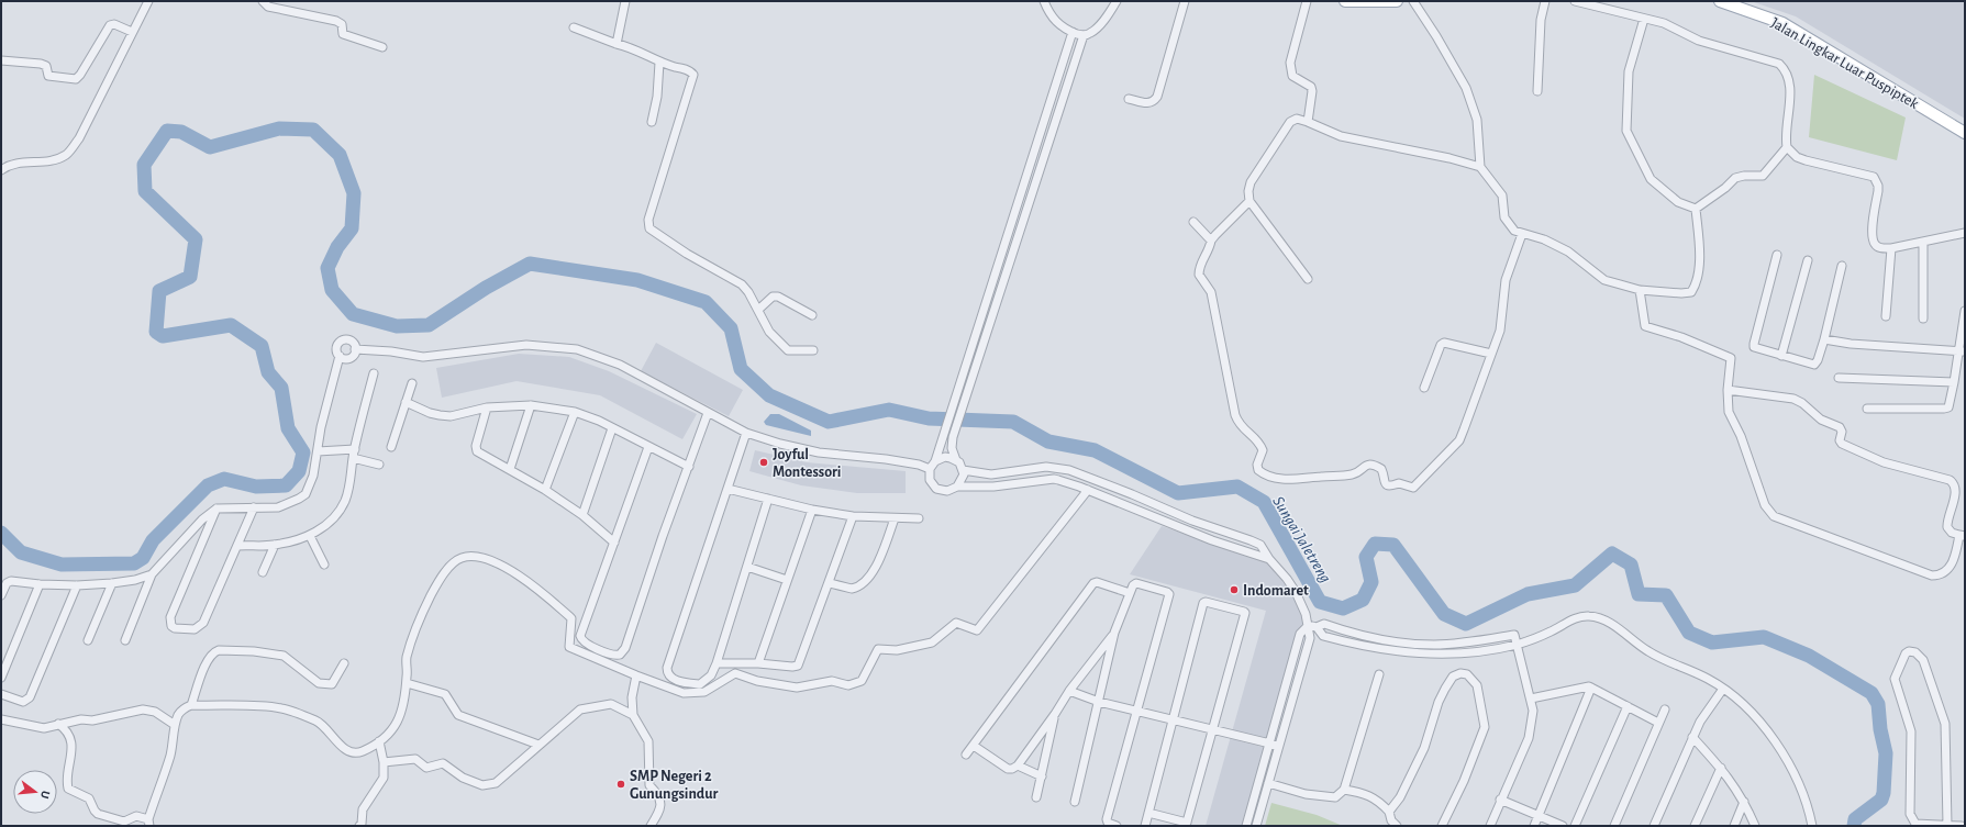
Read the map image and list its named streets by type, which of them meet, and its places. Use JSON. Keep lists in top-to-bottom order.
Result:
{
  "streets": {
    "main road": ["Jalan Lingkar Luar Puspiptek"]
  },
  "water": ["Sungai Jaletreng"],
  "places": ["Joyful Montessori", "Indomaret", "SMP Negeri 2 Gunungsindur"],
  "north": "right"
}
